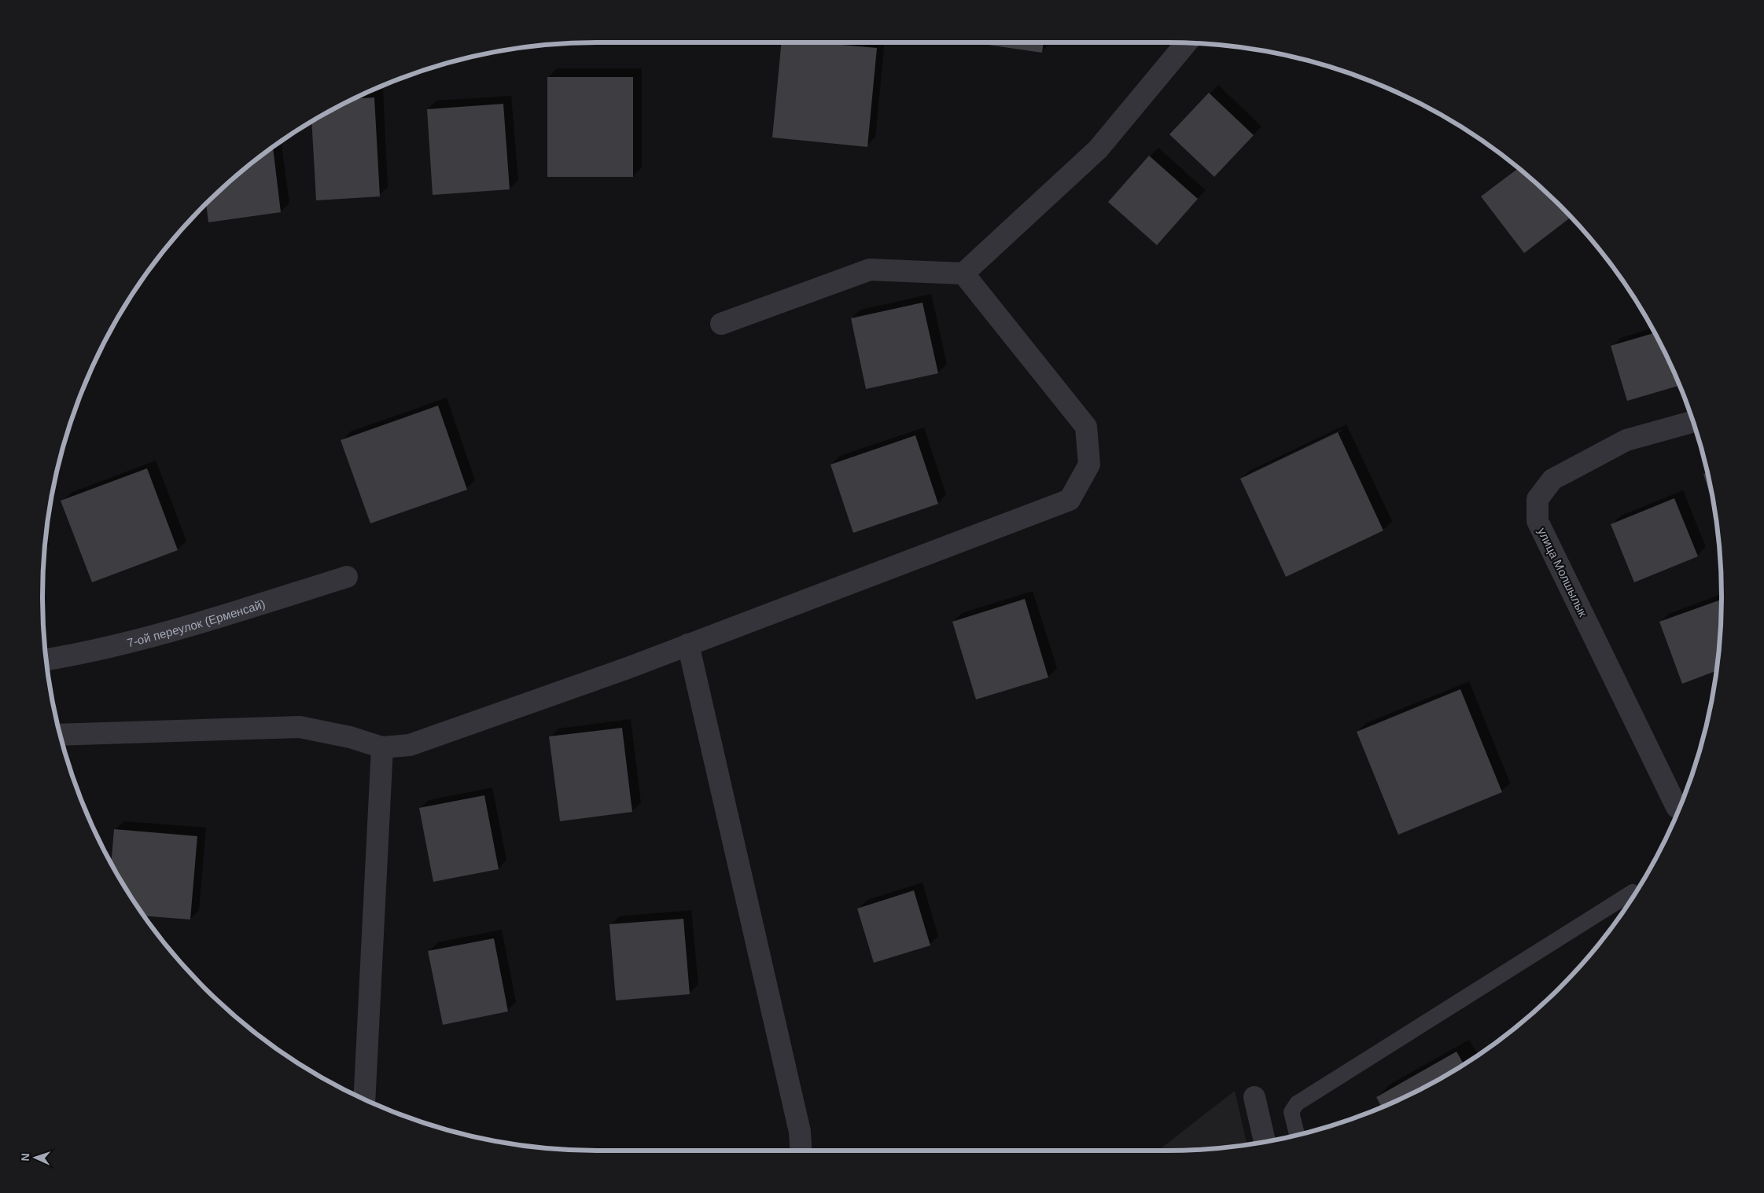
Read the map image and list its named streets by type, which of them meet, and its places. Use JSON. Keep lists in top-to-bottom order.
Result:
{
  "streets": {
    "street": ["улица Молшылык", "7-ой переулок (Ерменсай)"]
  },
  "north": "left"
}
